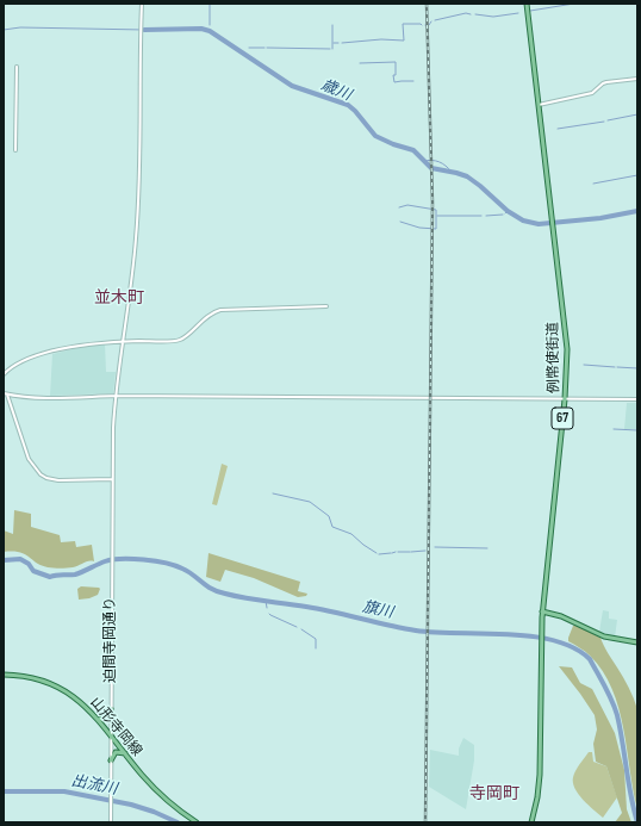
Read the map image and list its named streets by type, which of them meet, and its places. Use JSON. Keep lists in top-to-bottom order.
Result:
{
  "streets": {
    "main road": ["例幣使街道", "67", "山形寺岡線"],
    "street": ["迫間寺岡通り"]
  },
  "crossings": [
    ["迫間寺岡通り", "山形寺岡線"]
  ],
  "districts": ["並木町", "寺岡町"],
  "water": ["歳川", "旗川", "出流川"]
}
